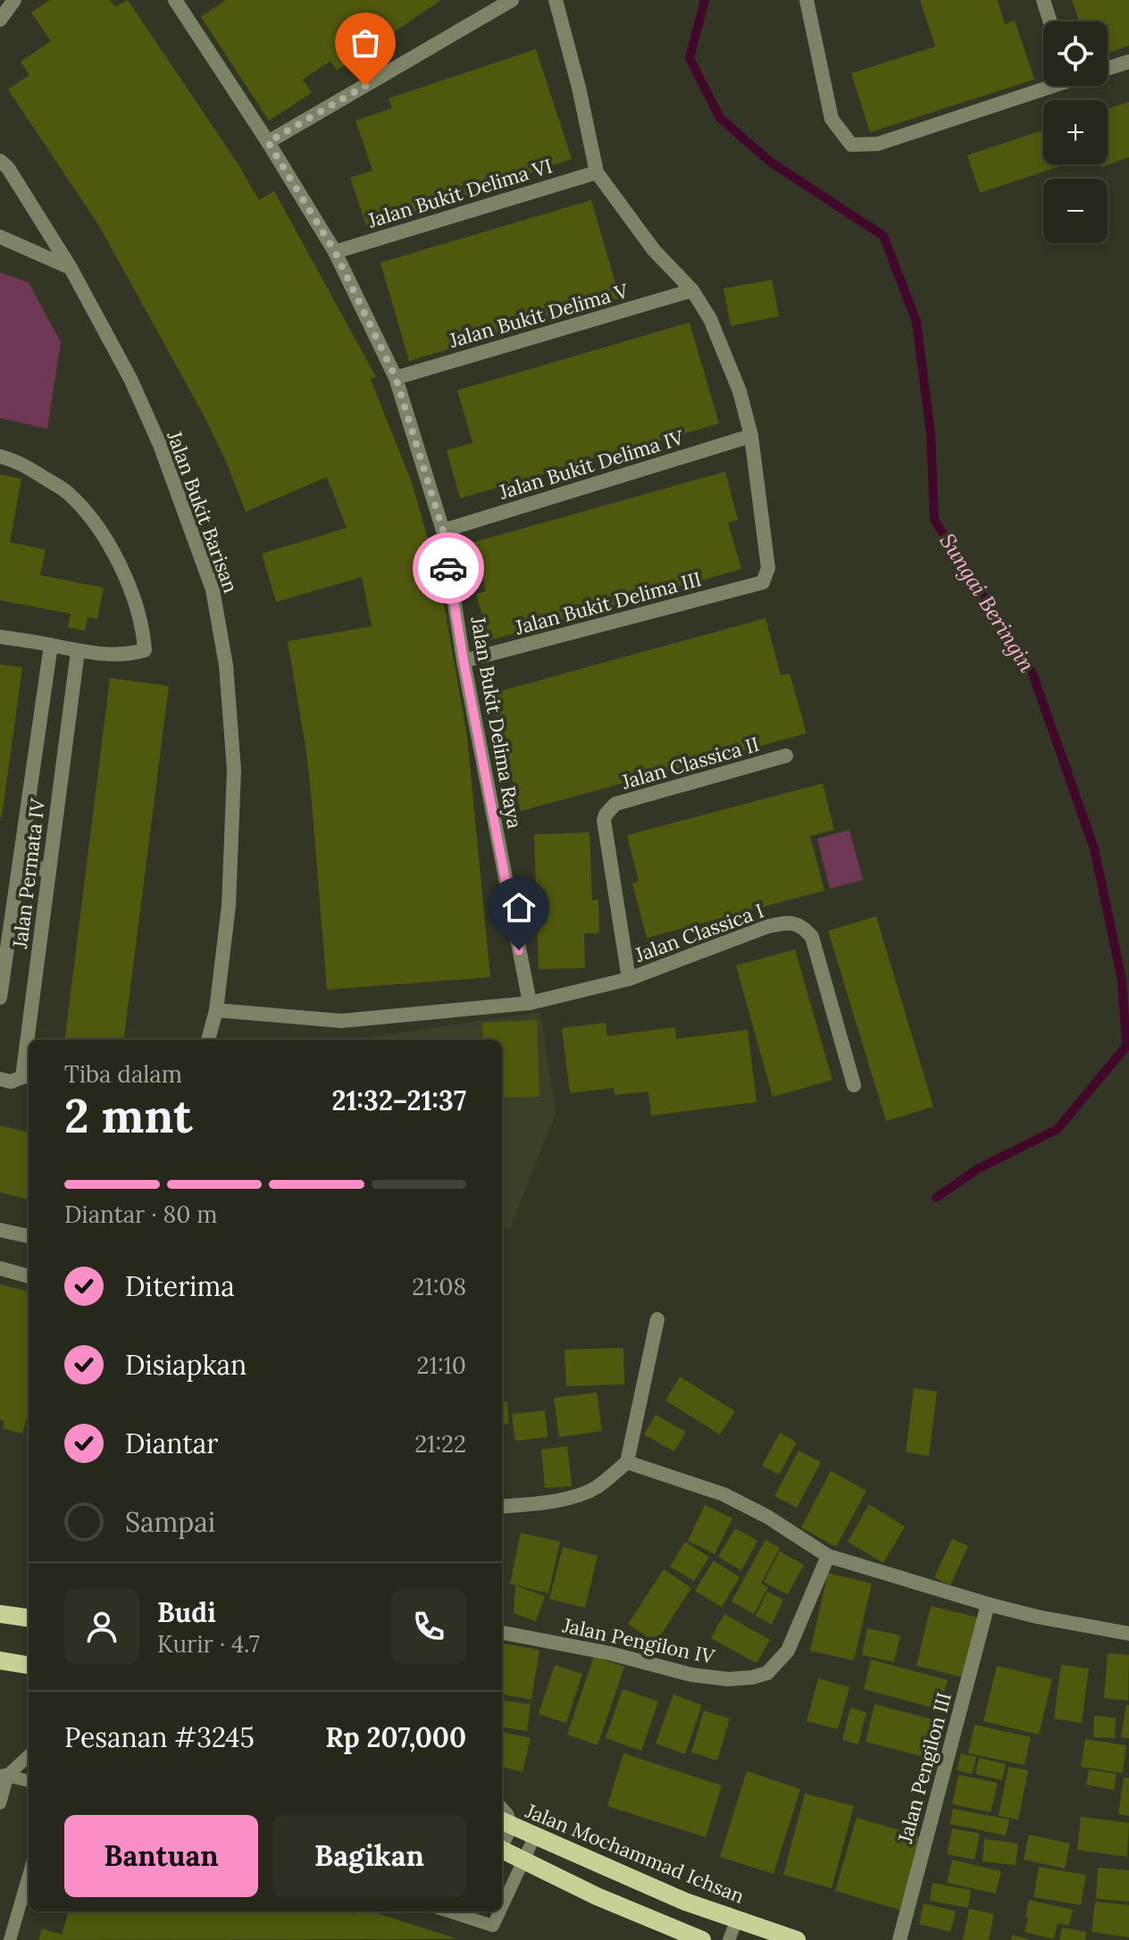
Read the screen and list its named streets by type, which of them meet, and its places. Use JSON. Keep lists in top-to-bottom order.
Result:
{
  "streets": {
    "main road": ["Jalan Mochammad Ichsan"],
    "street": [
      "Jalan Bukit Delima VI",
      "Jalan Bukit Delima V",
      "Jalan Bukit Delima IV",
      "Jalan Bukit Barisan",
      "Jalan Bukit Delima III",
      "Jalan Bukit Delima Raya",
      "Jalan Classica II",
      "Jalan Permata IV",
      "Jalan Classica I",
      "Jalan Pengilon IV",
      "Jalan Pengilon III"
    ]
  },
  "crossings": [
    ["Jalan Bukit Delima VI", "Jalan Bukit Delima Raya"],
    ["Jalan Bukit Delima V", "Jalan Bukit Delima Raya"],
    ["Jalan Bukit Delima IV", "Jalan Bukit Delima III"],
    ["Jalan Bukit Delima IV", "Jalan Bukit Delima Raya"],
    ["Jalan Bukit Barisan", "Jalan Classica I"],
    ["Jalan Bukit Delima III", "Jalan Bukit Delima Raya"],
    ["Jalan Bukit Delima Raya", "Jalan Classica I"],
    ["Jalan Classica II", "Jalan Classica I"]
  ],
  "water": ["Sungai Beringin"],
  "page": {
    "map_buttons": ["+", "−"],
    "heading": ["2 mnt", "Tiba dalam", "21:32–21:37"],
    "panel": [
      "Budi",
      "Kurir · 4.7",
      "Pesanan #3245",
      "Rp 207,000"
    ],
    "bar": "Diantar · 80 m",
    "list": [
      ["Diterima", "21:08"],
      ["Disiapkan", "21:10"],
      ["Diantar", "21:22"],
      "Sampai"
    ],
    "buttons": ["Bantuan", "Bagikan"]
  }
}
